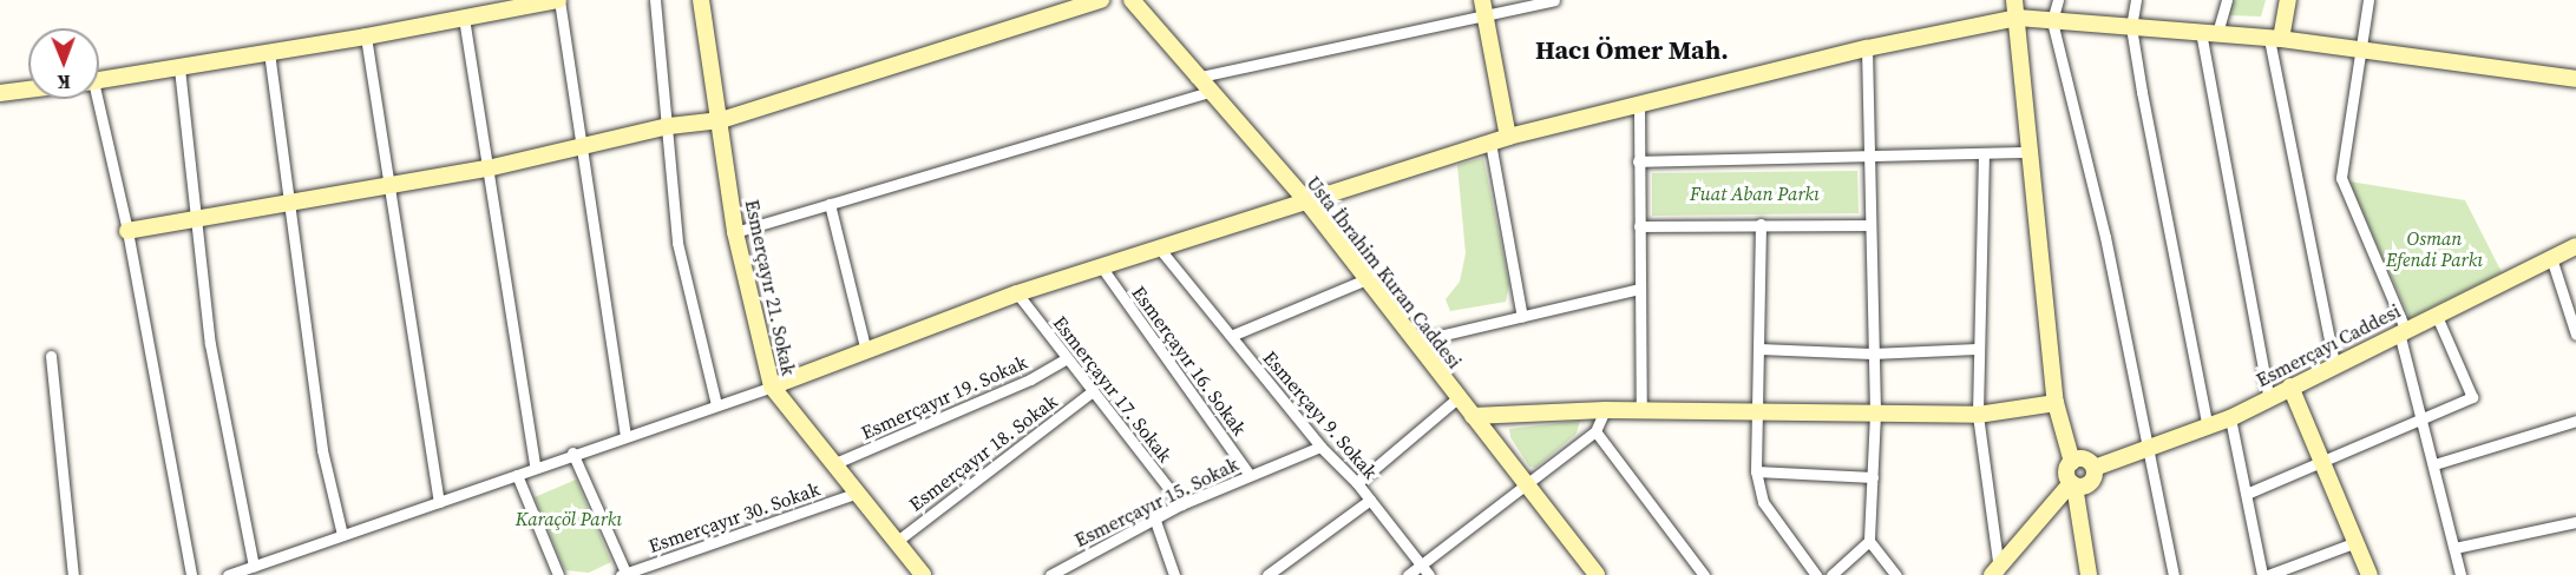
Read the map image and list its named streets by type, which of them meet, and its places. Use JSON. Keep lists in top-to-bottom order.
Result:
{
  "streets": {
    "street": [
      "Usta İbrahim Kuran Caddesi",
      "Esmerçayır 21. Sokak",
      "Esmerçayı Caddesi",
      "Esmerçayır 16. Sokak",
      "Esmerçayır 17. Sokak",
      "Esmerçayır 19. Sokak",
      "Esmerçayı 9. Sokak",
      "Esmerçayır 18. Sokak",
      "Esmerçayır 15. Sokak",
      "Esmerçayır 30. Sokak"
    ]
  },
  "crossings": [
    ["Esmerçayır 21. Sokak", "Esmerçayır 19. Sokak"],
    ["Esmerçayır 21. Sokak", "Esmerçayır 18. Sokak"],
    ["Esmerçayır 21. Sokak", "Esmerçayır 30. Sokak"],
    ["Esmerçayır 16. Sokak", "Esmerçayır 15. Sokak"],
    ["Esmerçayır 17. Sokak", "Esmerçayır 19. Sokak"],
    ["Esmerçayır 17. Sokak", "Esmerçayır 18. Sokak"],
    ["Esmerçayır 17. Sokak", "Esmerçayır 15. Sokak"],
    ["Esmerçayı 9. Sokak", "Esmerçayır 15. Sokak"]
  ],
  "districts": ["Hacı Ömer Mah."],
  "parks": ["Fuat Aban Parkı", "Osman Efendi Parkı", "Karaçöl Parkı"],
  "north": "bottom"
}
